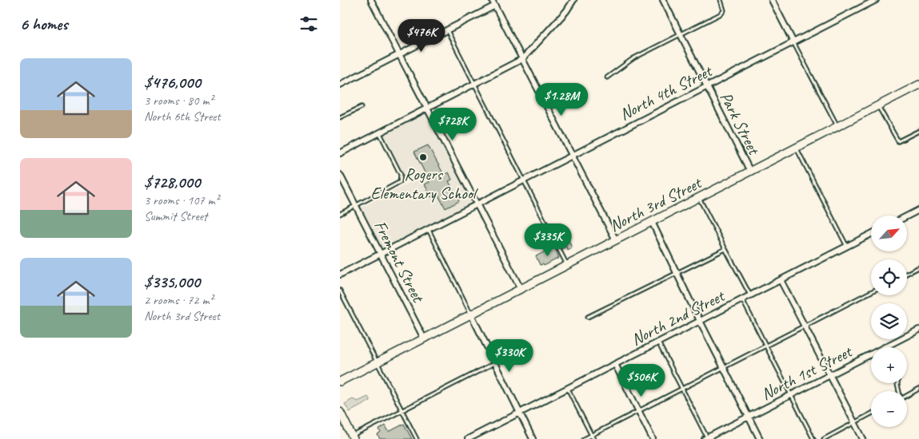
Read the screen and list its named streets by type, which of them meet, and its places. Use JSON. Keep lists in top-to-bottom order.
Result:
{
  "streets": {
    "street": [
      "North 4th Street",
      "Park Street",
      "North 3rd Street",
      "Fremont Street",
      "North 2nd Street",
      "North 1st Street"
    ]
  },
  "crossings": [
    ["North 4th Street", "Park Street"],
    ["North 4th Street", "Fremont Street"],
    ["Park Street", "North 3rd Street"],
    ["North 3rd Street", "Fremont Street"]
  ],
  "places": ["Rogers Elementary School"],
  "north": "top right",
  "page": {
    "heading": "6 homes",
    "price": [
      "$476K",
      "$1.28M",
      "$728K",
      "$335K",
      "$330K",
      "$506K"
    ],
    "list": [
      {
        "name": "$476,000",
        "note": "3 rooms · 80 m² · North 6th Street"
      },
      {
        "name": "$728,000",
        "note": "3 rooms · 107 m² · Summit Street"
      },
      {
        "name": "$335,000",
        "note": "2 rooms · 72 m² · North 3rd Street"
      }
    ],
    "map_buttons": ["+", "−"]
  }
}
